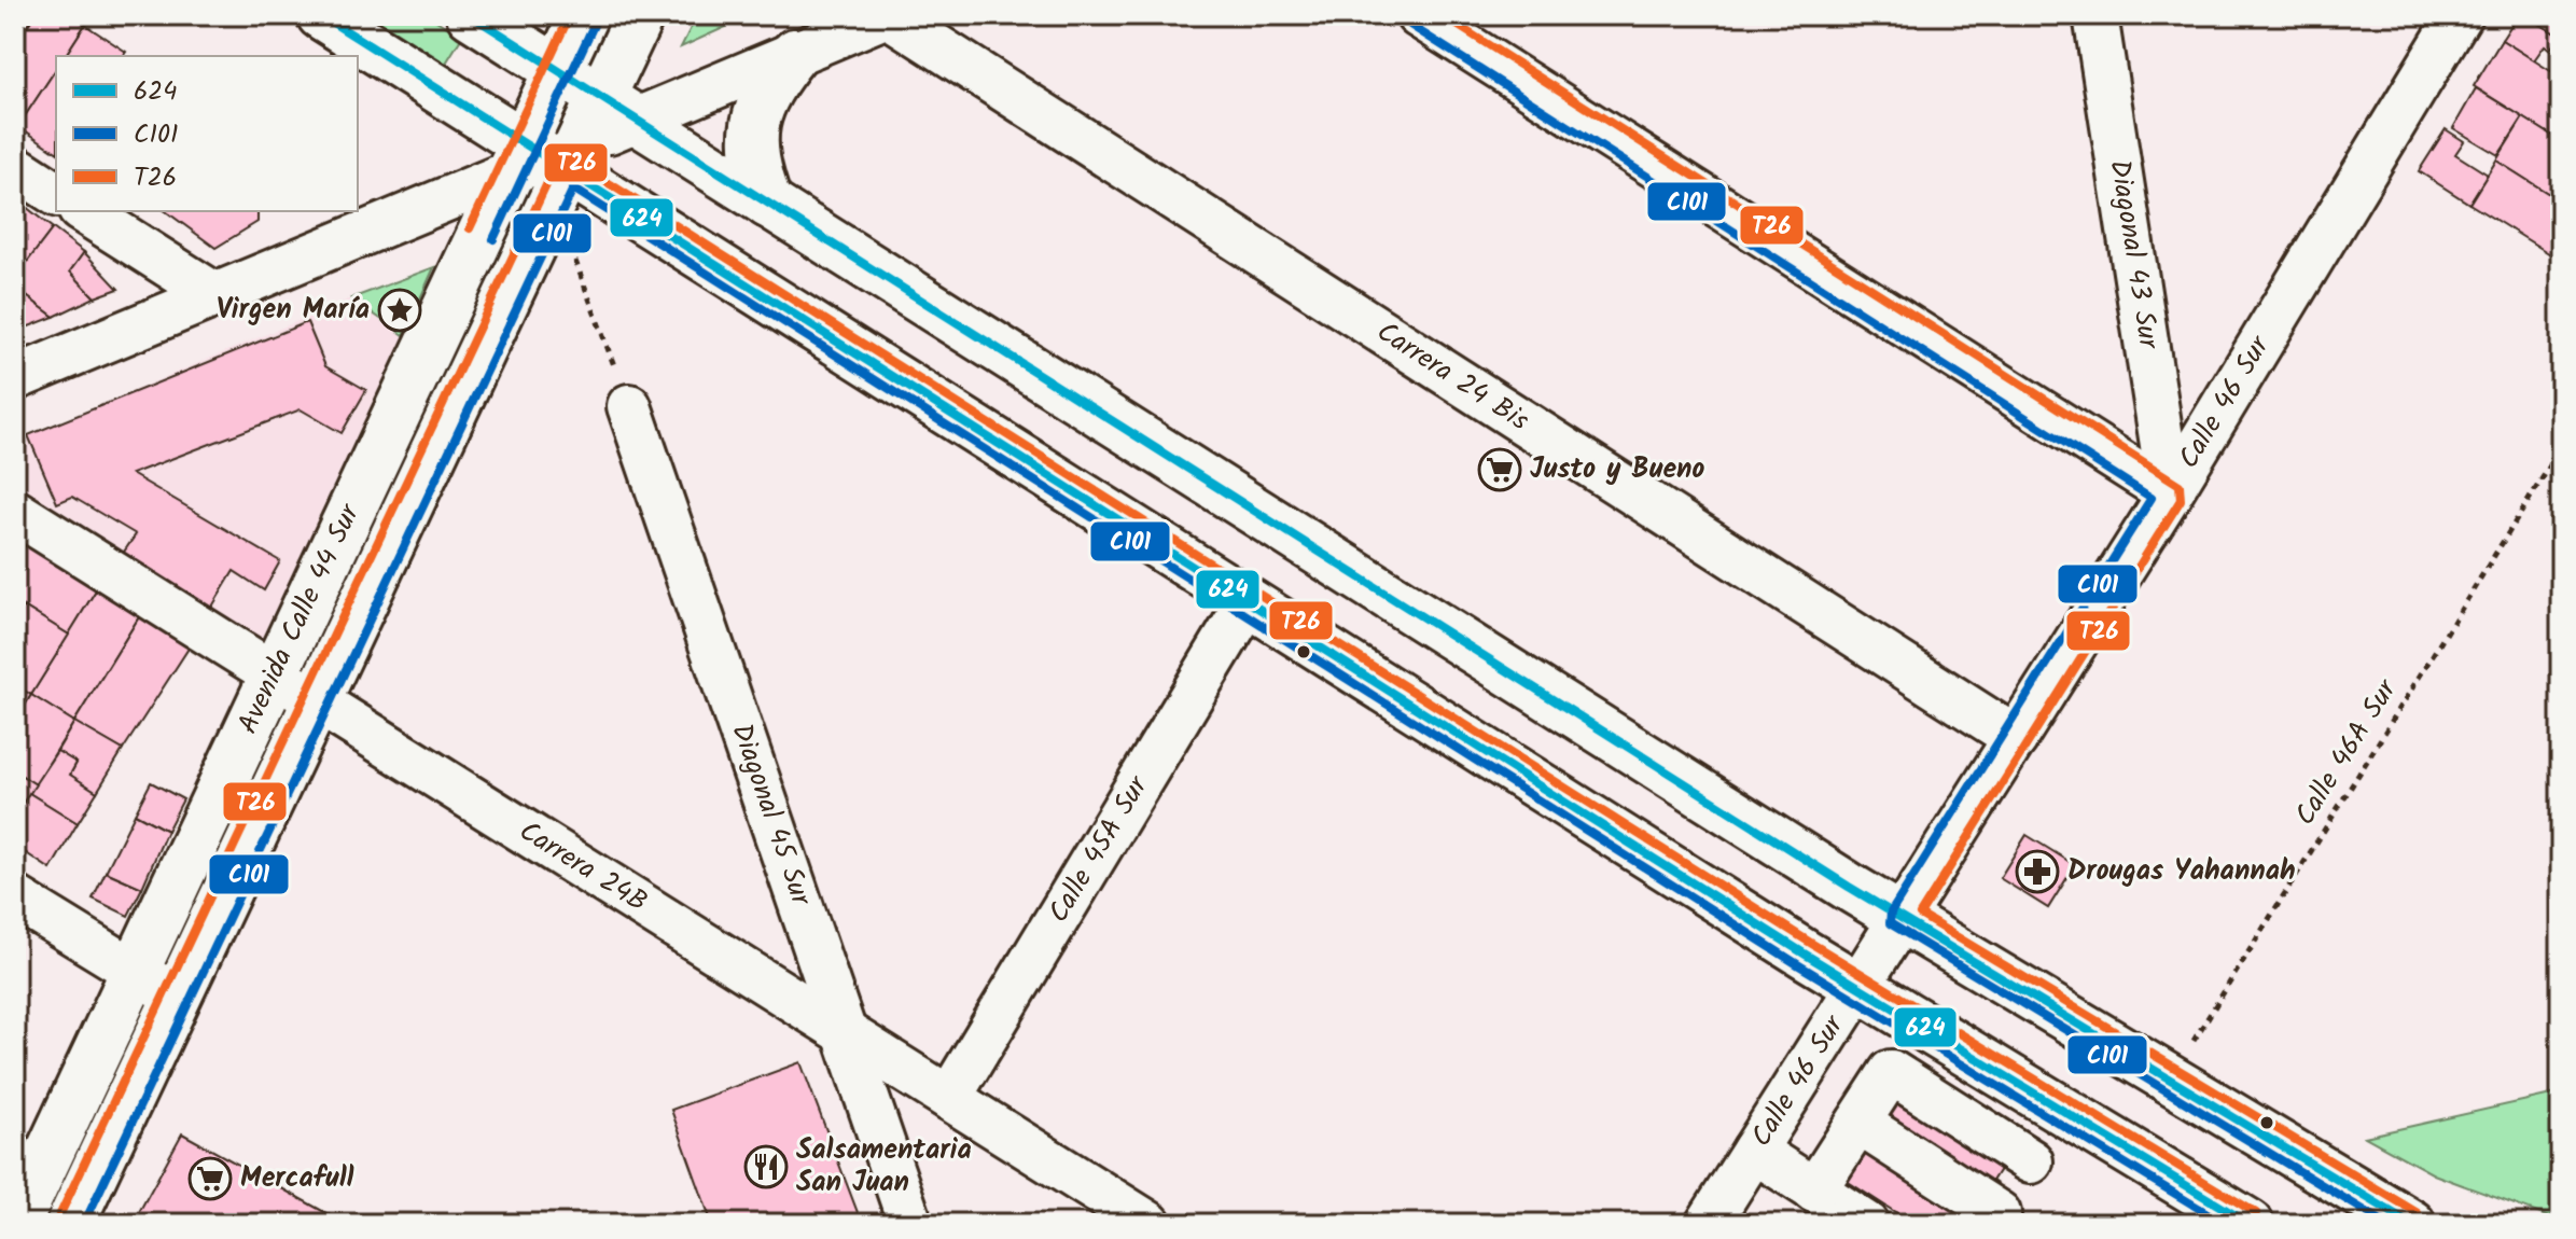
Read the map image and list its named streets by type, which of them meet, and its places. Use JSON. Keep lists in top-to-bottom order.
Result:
{
  "streets": {
    "main road": ["Avenida Calle 44 Sur"],
    "street": [
      "Diagonal 43 Sur",
      "Carrera 24 Bis",
      "Calle 46 Sur",
      "Diagonal 45 Sur",
      "Calle 45A Sur",
      "Carrera 24B"
    ],
    "path": ["Calle 46A Sur"]
  },
  "crossings": [
    ["Diagonal 43 Sur", "Calle 46 Sur"],
    ["Carrera 24 Bis", "Calle 46 Sur"],
    ["Avenida Calle 44 Sur", "Carrera 24B"],
    ["Diagonal 45 Sur", "Carrera 24B"],
    ["Calle 45A Sur", "Carrera 24B"]
  ],
  "places": {
    "place": ["Virgen María"],
    "supermarket": ["Justo y Bueno", "Mercafull"],
    "pharmacy": ["Drougas Yahannah"],
    "restaurant": ["Salsamentaria San Juan"]
  },
  "lines": ["transit line 624", "transit line T26", "transit line C101"],
  "legend": ["624", "C101", "T26"]
}
